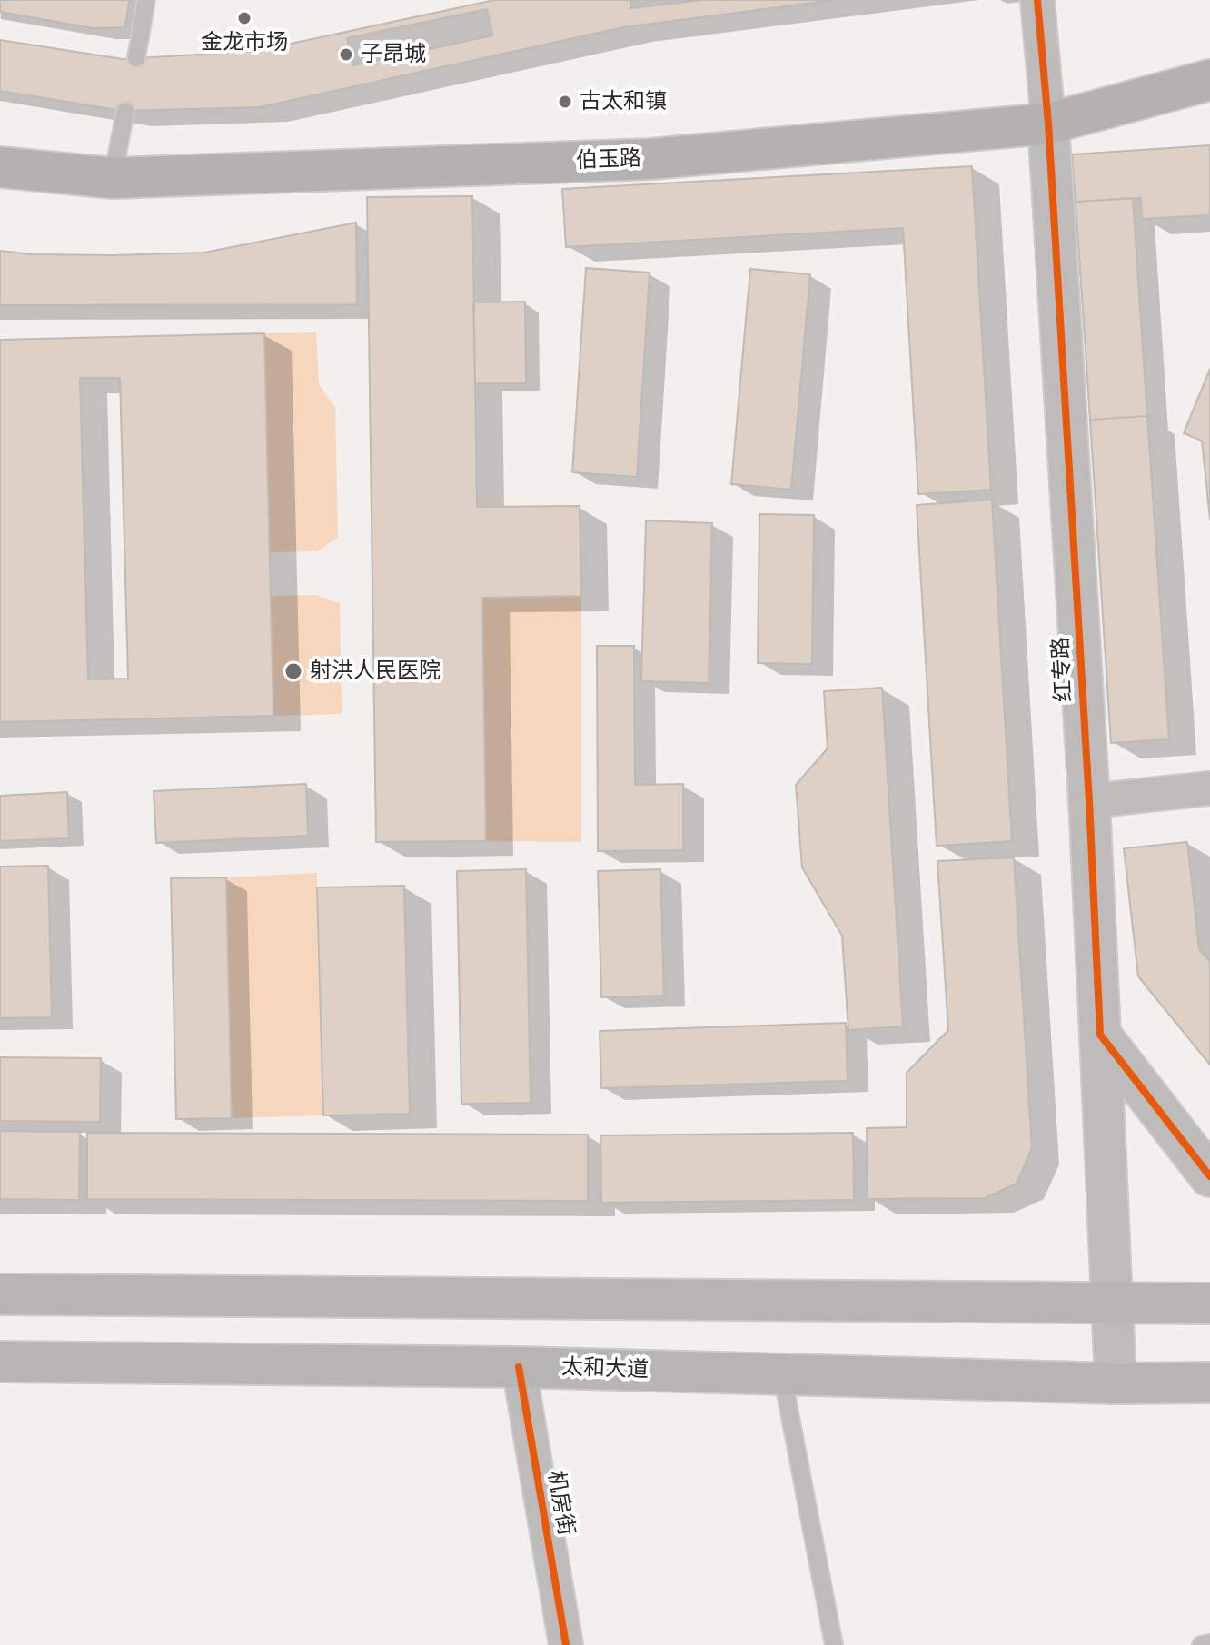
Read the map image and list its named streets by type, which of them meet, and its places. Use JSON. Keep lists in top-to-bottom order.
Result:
{
  "streets": {
    "main road": ["伯玉路", "太和大道"],
    "street": ["红专路", "机房街"]
  },
  "crossings": [
    ["伯玉路", "红专路"],
    ["红专路", "太和大道"],
    ["太和大道", "机房街"]
  ],
  "places": [
    "金龙市场",
    "子昂城",
    "古太和镇",
    "射洪人民医院"
  ]
}
